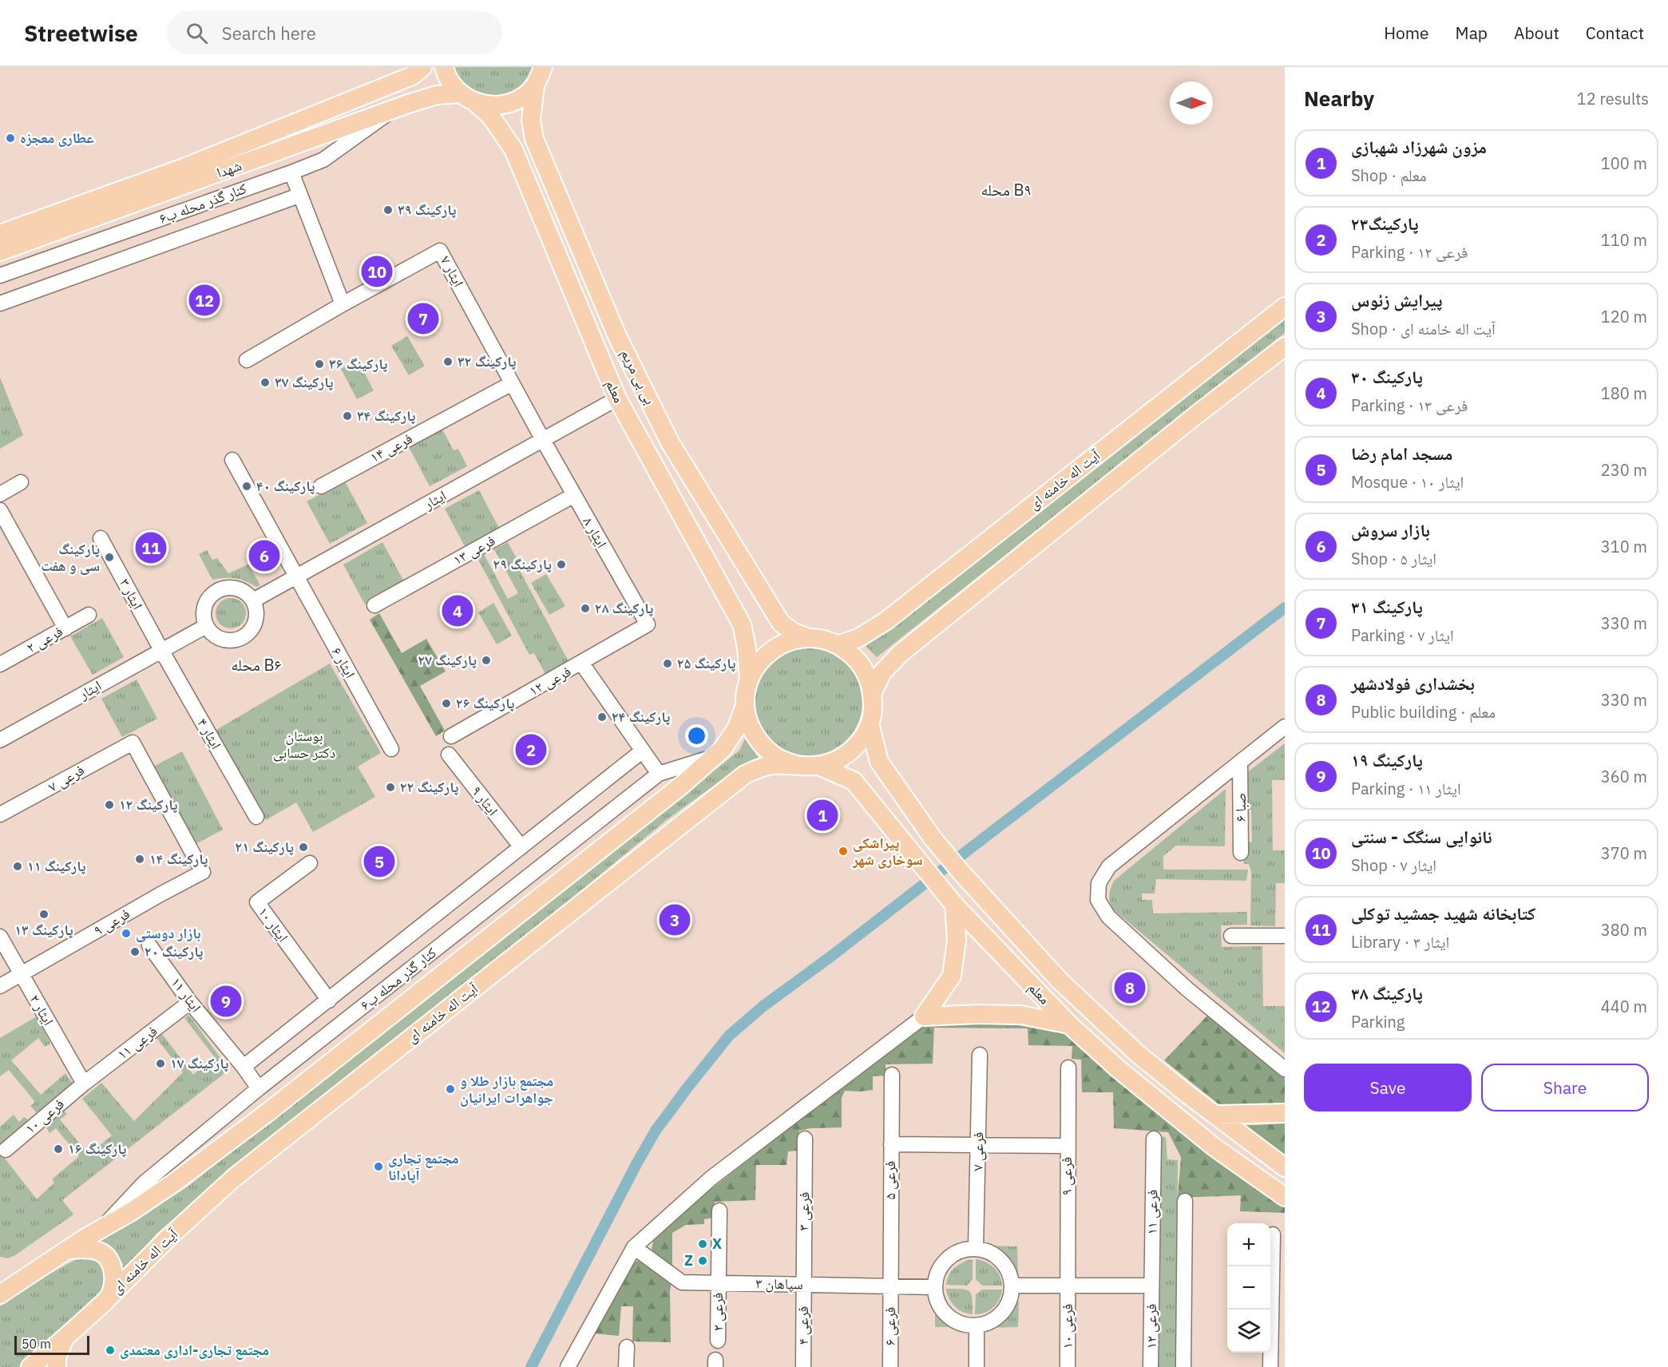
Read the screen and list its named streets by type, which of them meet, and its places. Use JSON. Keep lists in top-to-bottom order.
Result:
{
  "streets": {
    "main road": [
      "شهدا",
      "بی بی مریم",
      "معلم",
      "آیت اله خامنه ای"
    ],
    "street": [
      "کنار گذر محله ب۶",
      "ایثار ۷",
      "فرعی ۱۴",
      "ایثار",
      "ایثار ۸",
      "فرعی ۱۳",
      "ایثار ۳",
      "فرعی ۲",
      "ایثار ۶",
      "فرعی ۱۲",
      "ایثار ۴",
      "فرعی ۷",
      "ایثار ۹",
      "صبا ۶",
      "فرعی ۹",
      "ایثار ۱۰",
      "ایثار ۱۱",
      "ایثار ۲",
      "فرعی ۱۱",
      "فرعی ۱۰",
      "فرعی ۵",
      "فرعی ۳",
      "سپاهان ۳",
      "فرعی ۴",
      "فرعی ۶"
    ]
  },
  "crossings": [
    ["شهدا", "کنار گذر محله ب۶"],
    ["کنار گذر محله ب۶", "ایثار ۱۱"],
    ["ایثار ۷", "فرعی ۱۴"],
    ["ایثار ۷", "ایثار"],
    ["ایثار ۷", "ایثار ۸"],
    ["بی بی مریم", "معلم"],
    ["بی بی مریم", "آیت اله خامنه ای"],
    ["معلم", "آیت اله خامنه ای"],
    ["معلم", "ایثار"],
    ["ایثار", "ایثار ۸"],
    ["ایثار", "ایثار ۳"],
    ["ایثار", "ایثار ۶"],
    ["ایثار", "ایثار ۴"],
    ["ایثار ۸", "فرعی ۱۳"],
    ["ایثار ۸", "فرعی ۱۲"],
    ["ایثار ۳", "ایثار ۴"],
    ["فرعی ۲", "سپاهان ۳"],
    ["فرعی ۱۲", "فرعی ۱۱"],
    ["فرعی ۷", "فرعی ۹"],
    ["فرعی ۷", "سپاهان ۳"],
    ["فرعی ۹", "ایثار ۲"],
    ["فرعی ۹", "فرعی ۱۰"],
    ["ایثار ۱۱", "فرعی ۱۱"],
    ["ایثار ۲", "فرعی ۱۱"],
    ["ایثار ۲", "فرعی ۱۰"],
    ["فرعی ۱۱", "فرعی ۱۰"],
    ["فرعی ۵", "سپاهان ۳"],
    ["فرعی ۵", "فرعی ۶"],
    ["فرعی ۳", "سپاهان ۳"],
    ["فرعی ۳", "فرعی ۴"],
    ["سپاهان ۳", "فرعی ۴"],
    ["سپاهان ۳", "فرعی ۶"]
  ],
  "districts": ["محله B۹", "محله B۶"],
  "parks": ["بوستان دکتر حسابی"],
  "places": [
    "عطاری معجزه",
    "پارکینگ ۳۹",
    "پارکینگ ۳۲",
    "پارکینگ ۳۶",
    "پارکینگ ۳۷",
    "پارکینگ ۳۴",
    "پارکینگ ۴۰",
    "پارکینگ سی و هفت",
    "پارکینگ ۲۹",
    "پارکینگ ۲۸",
    "پارکینگ ۲۷",
    "پارکینگ ۲۵",
    "پارکینگ ۲۶",
    "پارکینگ ۲۴",
    "پارکینگ ۲۲",
    "پارکینگ ۱۲",
    "پارکینگ ۲۱",
    "پیراشکی سوخاری شهر",
    "پارکینگ ۱۴",
    "پارکینگ ۱۱",
    "پارکینگ ۱۳",
    "بازار دوستی",
    "پارکینگ ۲۰",
    "پارکینگ ۱۷",
    "مجتمع بازار طلا و جواهرات ایرانیان",
    "پارکینگ ۱۶",
    "مجتمع تجاری آپادانا",
    "X",
    "Z",
    "مجتمع تجاری-اداری معتمدی"
  ],
  "scale_bar": "50 m",
  "north": "right",
  "page": {
    "header": "Streetwise",
    "search": "Search here",
    "nav": [
      "Home",
      "Map",
      "About",
      "Contact"
    ],
    "heading": ["Nearby", "12 results"],
    "list": [
      {
        "mark": "1",
        "name": "مزون شهرزاد شهبازی",
        "note": "Shop · معلم",
        "value": "100 m"
      },
      {
        "mark": "2",
        "name": "پارکینگ۲۳",
        "note": "Parking · فرعی ۱۲",
        "value": "110 m"
      },
      {
        "mark": "3",
        "name": "پیرایش زئوس",
        "note": "Shop · آیت اله خامنه ای",
        "value": "120 m"
      },
      {
        "mark": "4",
        "name": "پارکینگ ۳۰",
        "note": "Parking · فرعی ۱۳",
        "value": "180 m"
      },
      {
        "mark": "5",
        "name": "مسجد امام رضا",
        "note": "Mosque · ایثار ۱۰",
        "value": "230 m"
      },
      {
        "mark": "6",
        "name": "بازار سروش",
        "note": "Shop · ایثار ۵",
        "value": "310 m"
      },
      {
        "mark": "7",
        "name": "پارکینگ ۳۱",
        "note": "Parking · ایثار ۷",
        "value": "330 m"
      },
      {
        "mark": "8",
        "name": "بخشداری فولادشهر",
        "note": "Public building · معلم",
        "value": "330 m"
      },
      {
        "mark": "9",
        "name": "پارکینگ ۱۹",
        "note": "Parking · ایثار ۱۱",
        "value": "360 m"
      },
      {
        "mark": "10",
        "name": "نانوایی سنگک - سنتی",
        "note": "Shop · ایثار ۷",
        "value": "370 m"
      },
      {
        "mark": "11",
        "name": "کتابخانه شهید جمشید توکلی",
        "note": "Library · ایثار ۳",
        "value": "380 m"
      },
      {
        "mark": "12",
        "name": "پارکینگ ۳۸",
        "note": "Parking",
        "value": "440 m"
      }
    ],
    "pins": [
      "10",
      "12",
      "7",
      "11",
      "6",
      "4",
      "2",
      "1",
      "5",
      "3",
      "8",
      "9"
    ],
    "buttons": ["Save", "Share"],
    "map_buttons": ["+", "−"],
    "scale": "50 m"
  }
}
